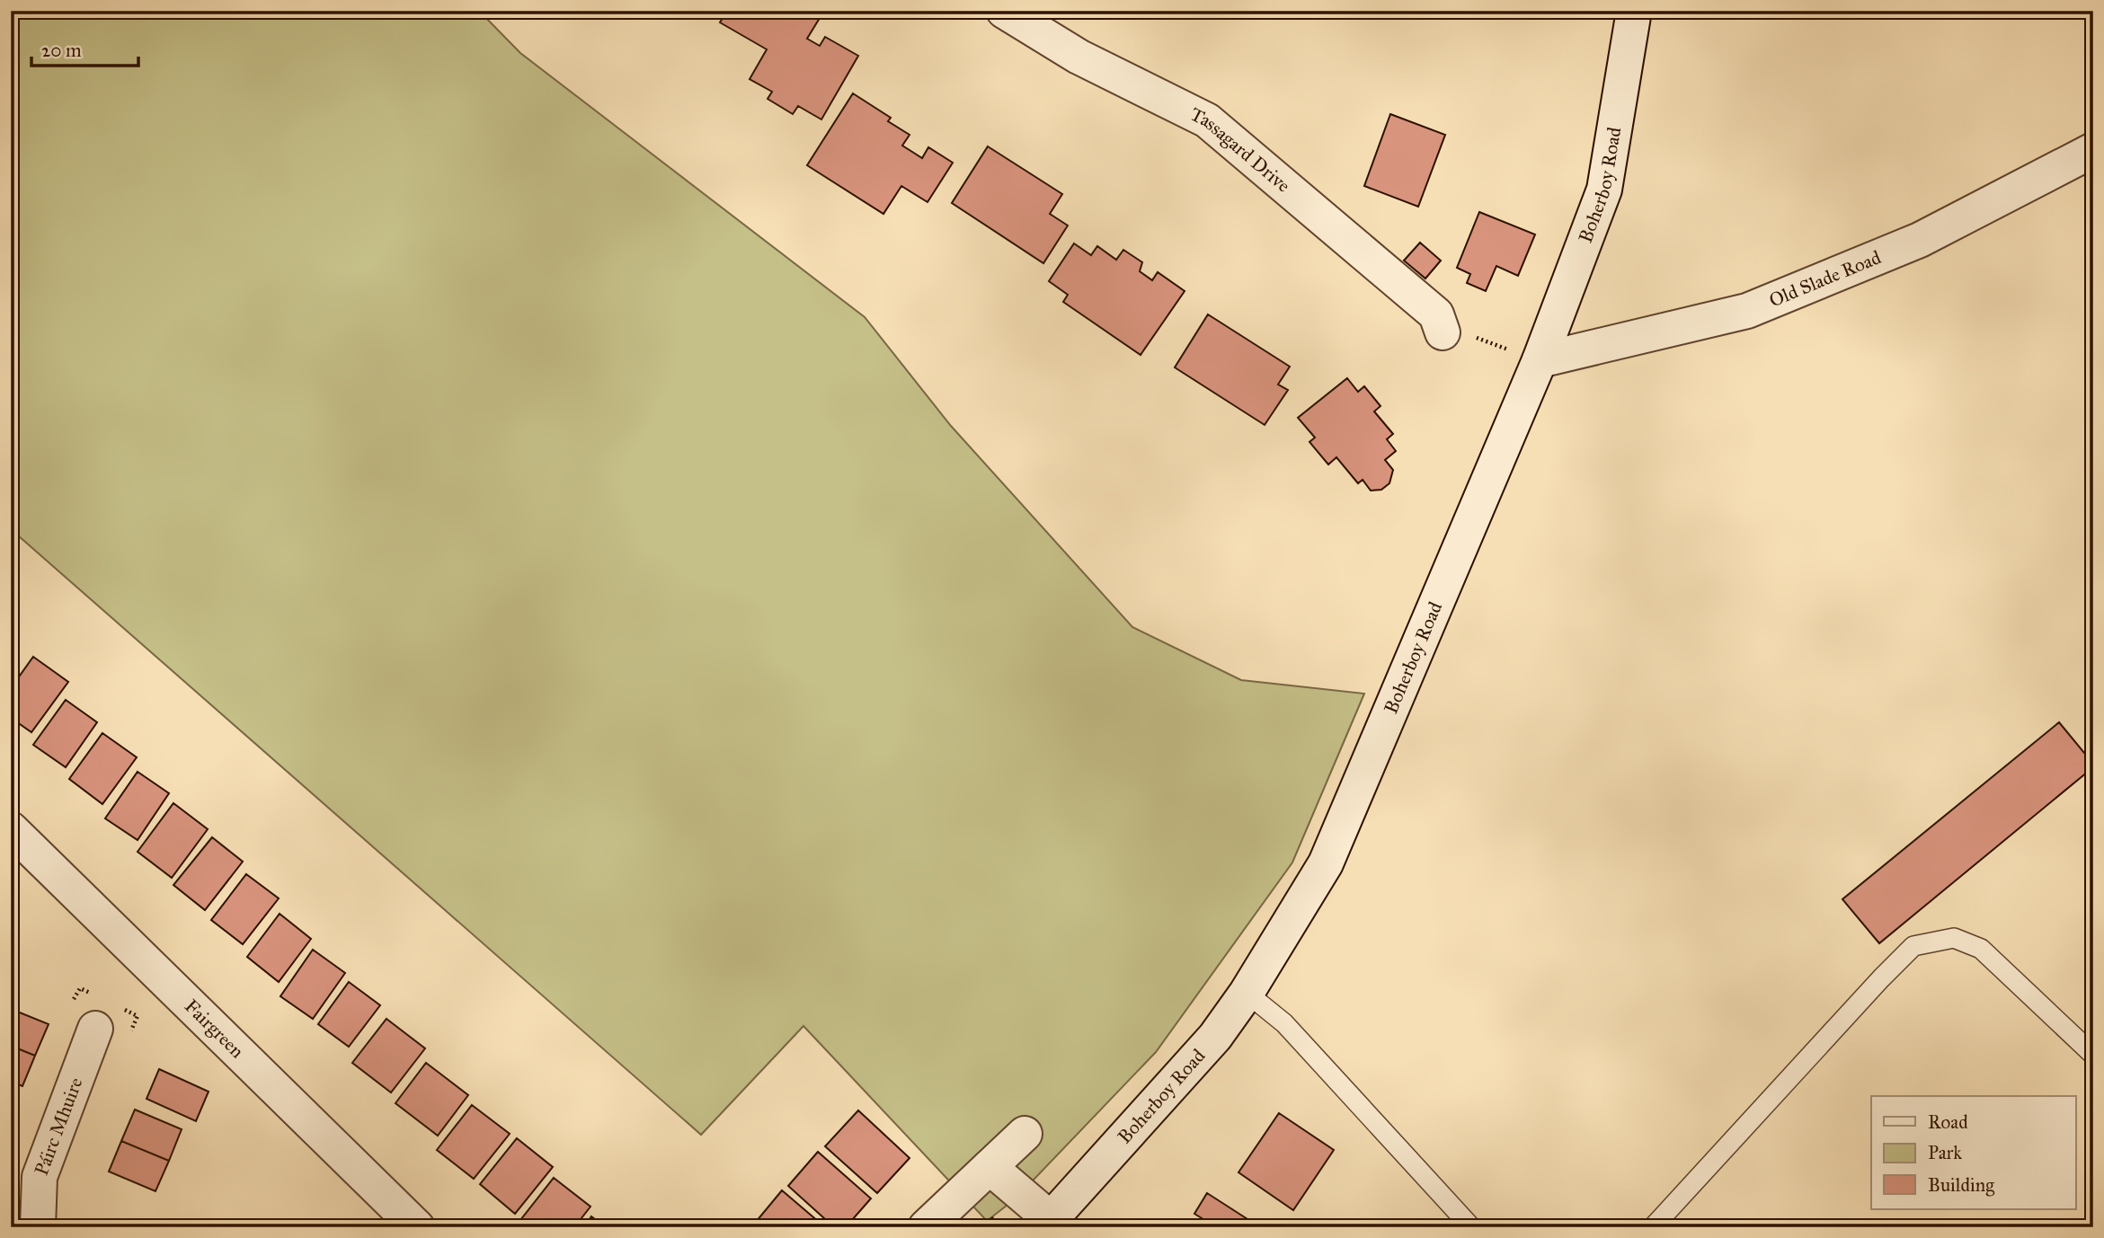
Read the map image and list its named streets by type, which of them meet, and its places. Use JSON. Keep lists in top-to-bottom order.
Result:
{
  "streets": {
    "street": [
      "Tassagard Drive",
      "Boherboy Road",
      "Old Slade Road",
      "Fairgreen",
      "Páirc Mhuire"
    ]
  },
  "crossings": [
    ["Boherboy Road", "Old Slade Road"]
  ],
  "legend": ["Road", "Park", "Building"],
  "scale_bar": "20 m"
}
